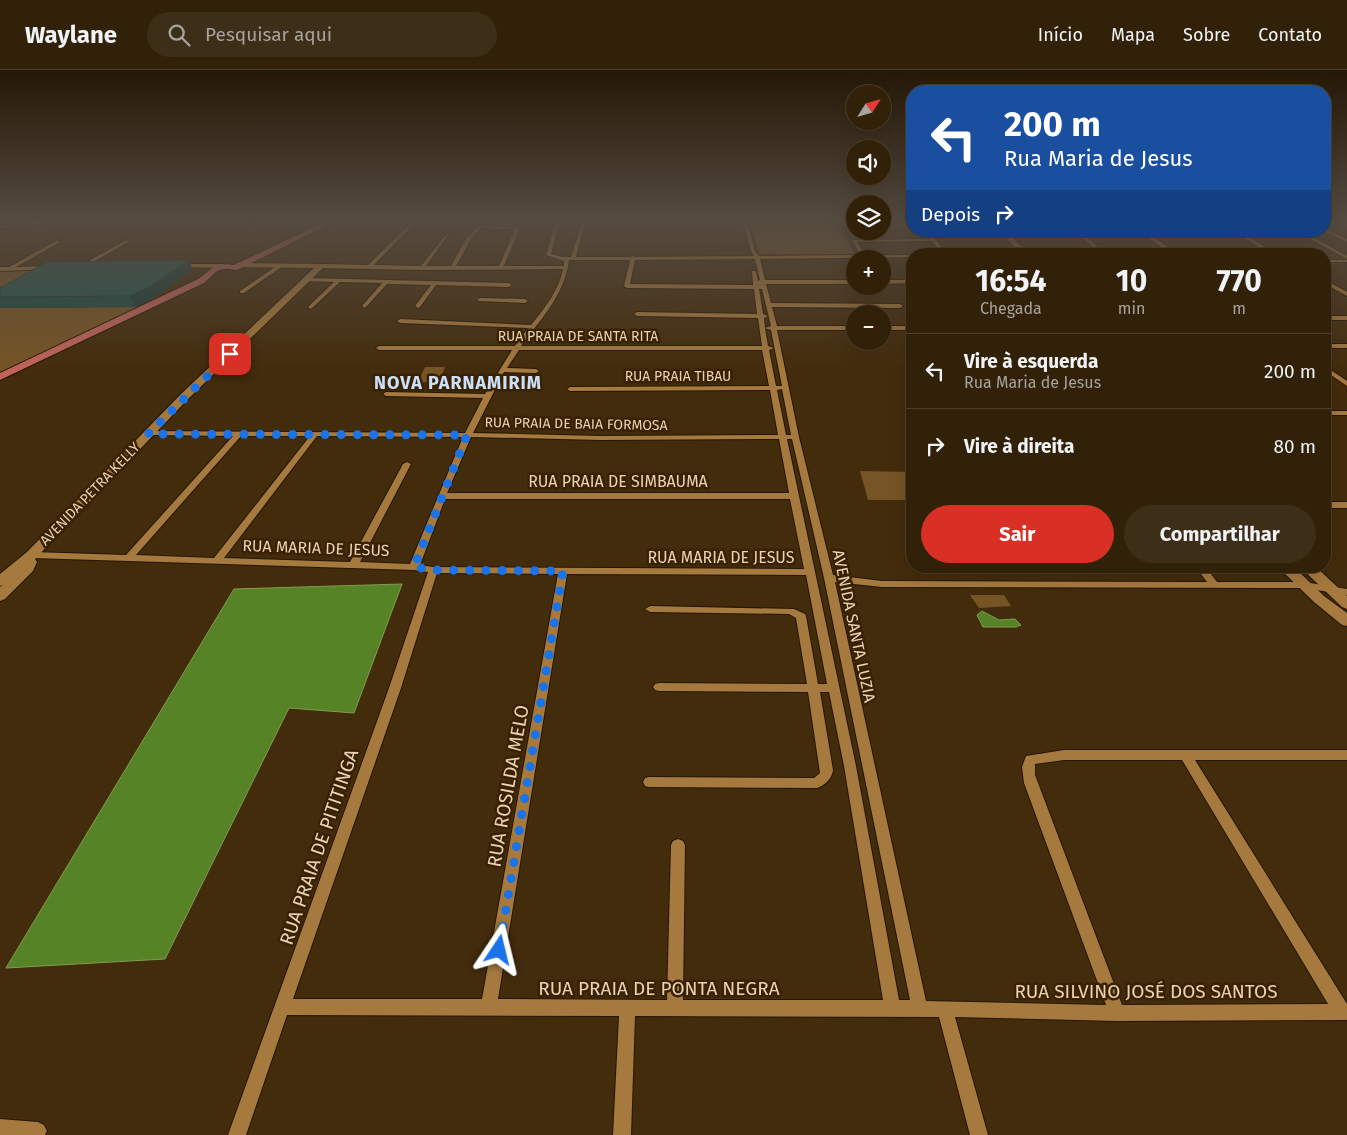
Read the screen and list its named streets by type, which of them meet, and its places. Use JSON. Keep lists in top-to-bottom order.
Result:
{
  "streets": {
    "street": [
      "RUA PRAIA DE SANTA RITA",
      "RUA PRAIA TIBAU",
      "RUA PRAIA DE BAIA FORMOSA",
      "RUA PRAIA DE SIMBAUMA",
      "AVENIDA PETRA KELLY",
      "RUA MARIA DE JESUS",
      "AVENIDA SANTA LUZIA",
      "RUA ROSILDA MELO",
      "RUA PRAIA DE PITITINGA",
      "RUA PRAIA DE PONTA NEGRA",
      "RUA SILVINO JOSÉ DOS SANTOS"
    ]
  },
  "crossings": [
    ["RUA PRAIA DE SANTA RITA", "AVENIDA SANTA LUZIA"],
    ["RUA PRAIA TIBAU", "AVENIDA SANTA LUZIA"],
    ["RUA PRAIA DE BAIA FORMOSA", "AVENIDA PETRA KELLY"],
    ["RUA PRAIA DE BAIA FORMOSA", "AVENIDA SANTA LUZIA"],
    ["RUA PRAIA DE SIMBAUMA", "AVENIDA SANTA LUZIA"],
    ["AVENIDA PETRA KELLY", "RUA MARIA DE JESUS"],
    ["RUA MARIA DE JESUS", "AVENIDA SANTA LUZIA"],
    ["RUA MARIA DE JESUS", "RUA ROSILDA MELO"],
    ["RUA MARIA DE JESUS", "RUA PRAIA DE PITITINGA"],
    ["AVENIDA SANTA LUZIA", "RUA PRAIA DE PONTA NEGRA"],
    ["RUA ROSILDA MELO", "RUA PRAIA DE PONTA NEGRA"],
    ["RUA PRAIA DE PITITINGA", "RUA PRAIA DE PONTA NEGRA"],
    ["RUA PRAIA DE PONTA NEGRA", "RUA SILVINO JOSÉ DOS SANTOS"]
  ],
  "districts": ["NOVA PARNAMIRIM"],
  "north": "top right",
  "page": {
    "header": "Waylane",
    "search": "Pesquisar aqui",
    "nav": [
      "Início",
      "Mapa",
      "Sobre",
      "Contato"
    ],
    "map_buttons": ["+", "−"],
    "turn": ["200 m", "Rua Maria de Jesus"],
    "then": "Depois",
    "eta": [
      "16:54",
      "Chegada",
      "10",
      "min",
      "770",
      "m"
    ],
    "list": [
      {
        "name": "Vire à esquerda",
        "note": "Rua Maria de Jesus",
        "value": "200 m"
      },
      {
        "name": "Vire à direita",
        "value": "80 m"
      }
    ],
    "buttons": ["Sair", "Compartilhar"]
  }
}
